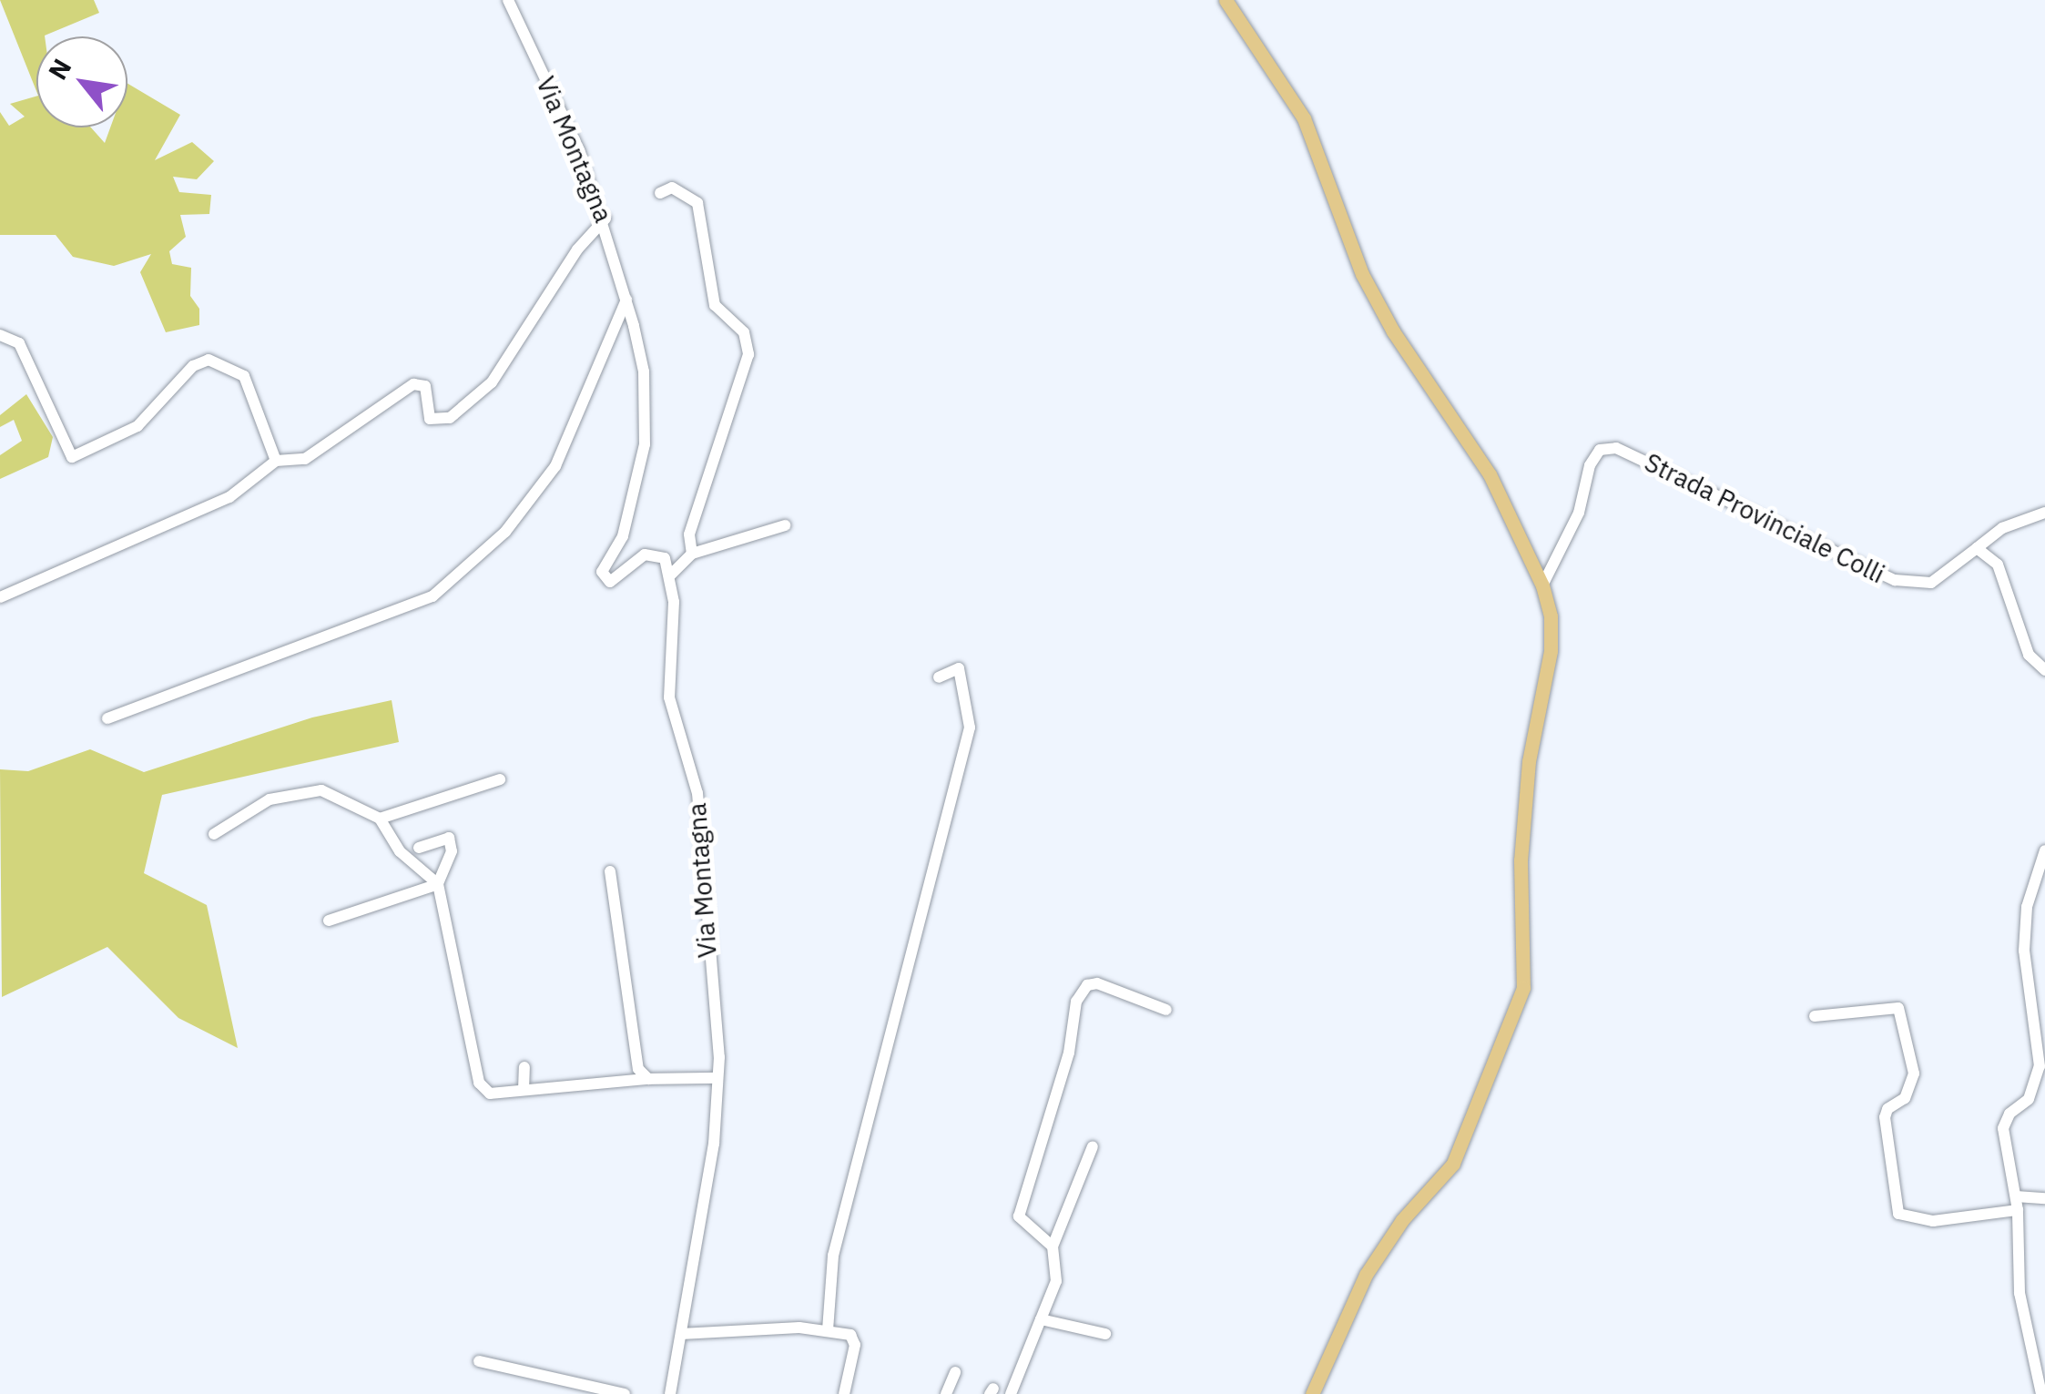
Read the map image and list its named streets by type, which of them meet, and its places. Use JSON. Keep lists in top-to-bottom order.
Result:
{
  "streets": {
    "street": ["Via Montagna", "Strada Provinciale Colli"]
  },
  "north": "top left"
}
